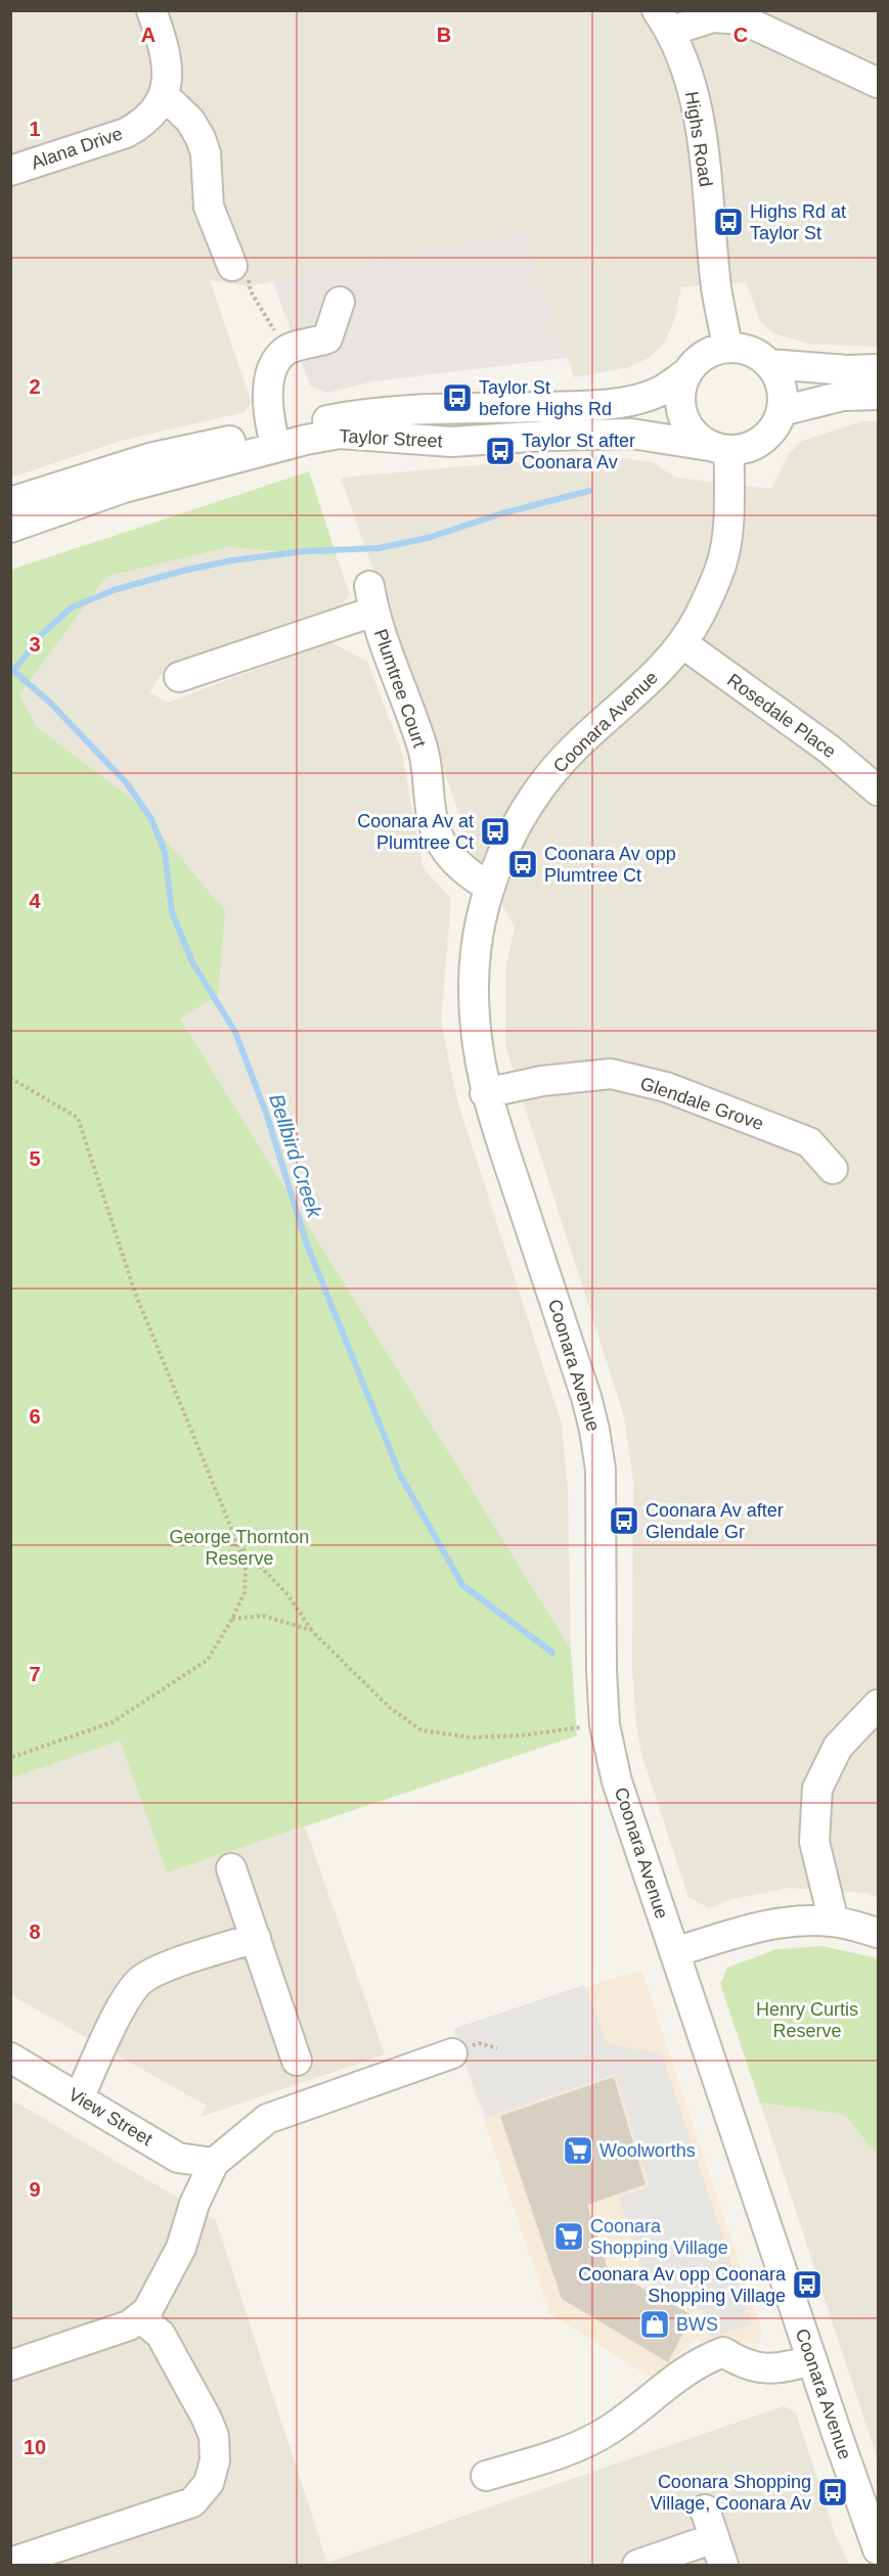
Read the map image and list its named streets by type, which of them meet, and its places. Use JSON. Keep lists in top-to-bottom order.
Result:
{
  "streets": {
    "street": [
      "Highs Road",
      "Alana Drive",
      "Taylor Street",
      "Plumtree Court",
      "Rosedale Place",
      "Coonara Avenue",
      "Glendale Grove",
      "View Street"
    ]
  },
  "crossings": [
    ["Highs Road", "Taylor Street"],
    ["Highs Road", "Coonara Avenue"],
    ["Taylor Street", "Coonara Avenue"],
    ["Plumtree Court", "Coonara Avenue"],
    ["Rosedale Place", "Coonara Avenue"],
    ["Coonara Avenue", "Glendale Grove"]
  ],
  "water": ["Bellbird Creek"],
  "parks": ["George Thornton Reserve", "Henry Curtis Reserve"],
  "places": {
    "bus stop": [
      "Highs Rd at Taylor St",
      "Taylor St before Highs Rd",
      "Taylor St after Coonara Av",
      "Coonara Av at Plumtree Ct",
      "Coonara Av opp Plumtree Ct",
      "Coonara Av after Glendale Gr",
      "Coonara Av opp Coonara Shopping Village",
      "Coonara Shopping Village, Coonara Av"
    ],
    "supermarket": ["Woolworths", "Coonara Shopping Village"],
    "shop": ["BWS"]
  },
  "grid": {
    "columns": ["A", "B", "C"],
    "rows": [
      "1",
      "2",
      "3",
      "4",
      "5",
      "6",
      "7",
      "8",
      "9",
      "10"
    ]
  }
}
